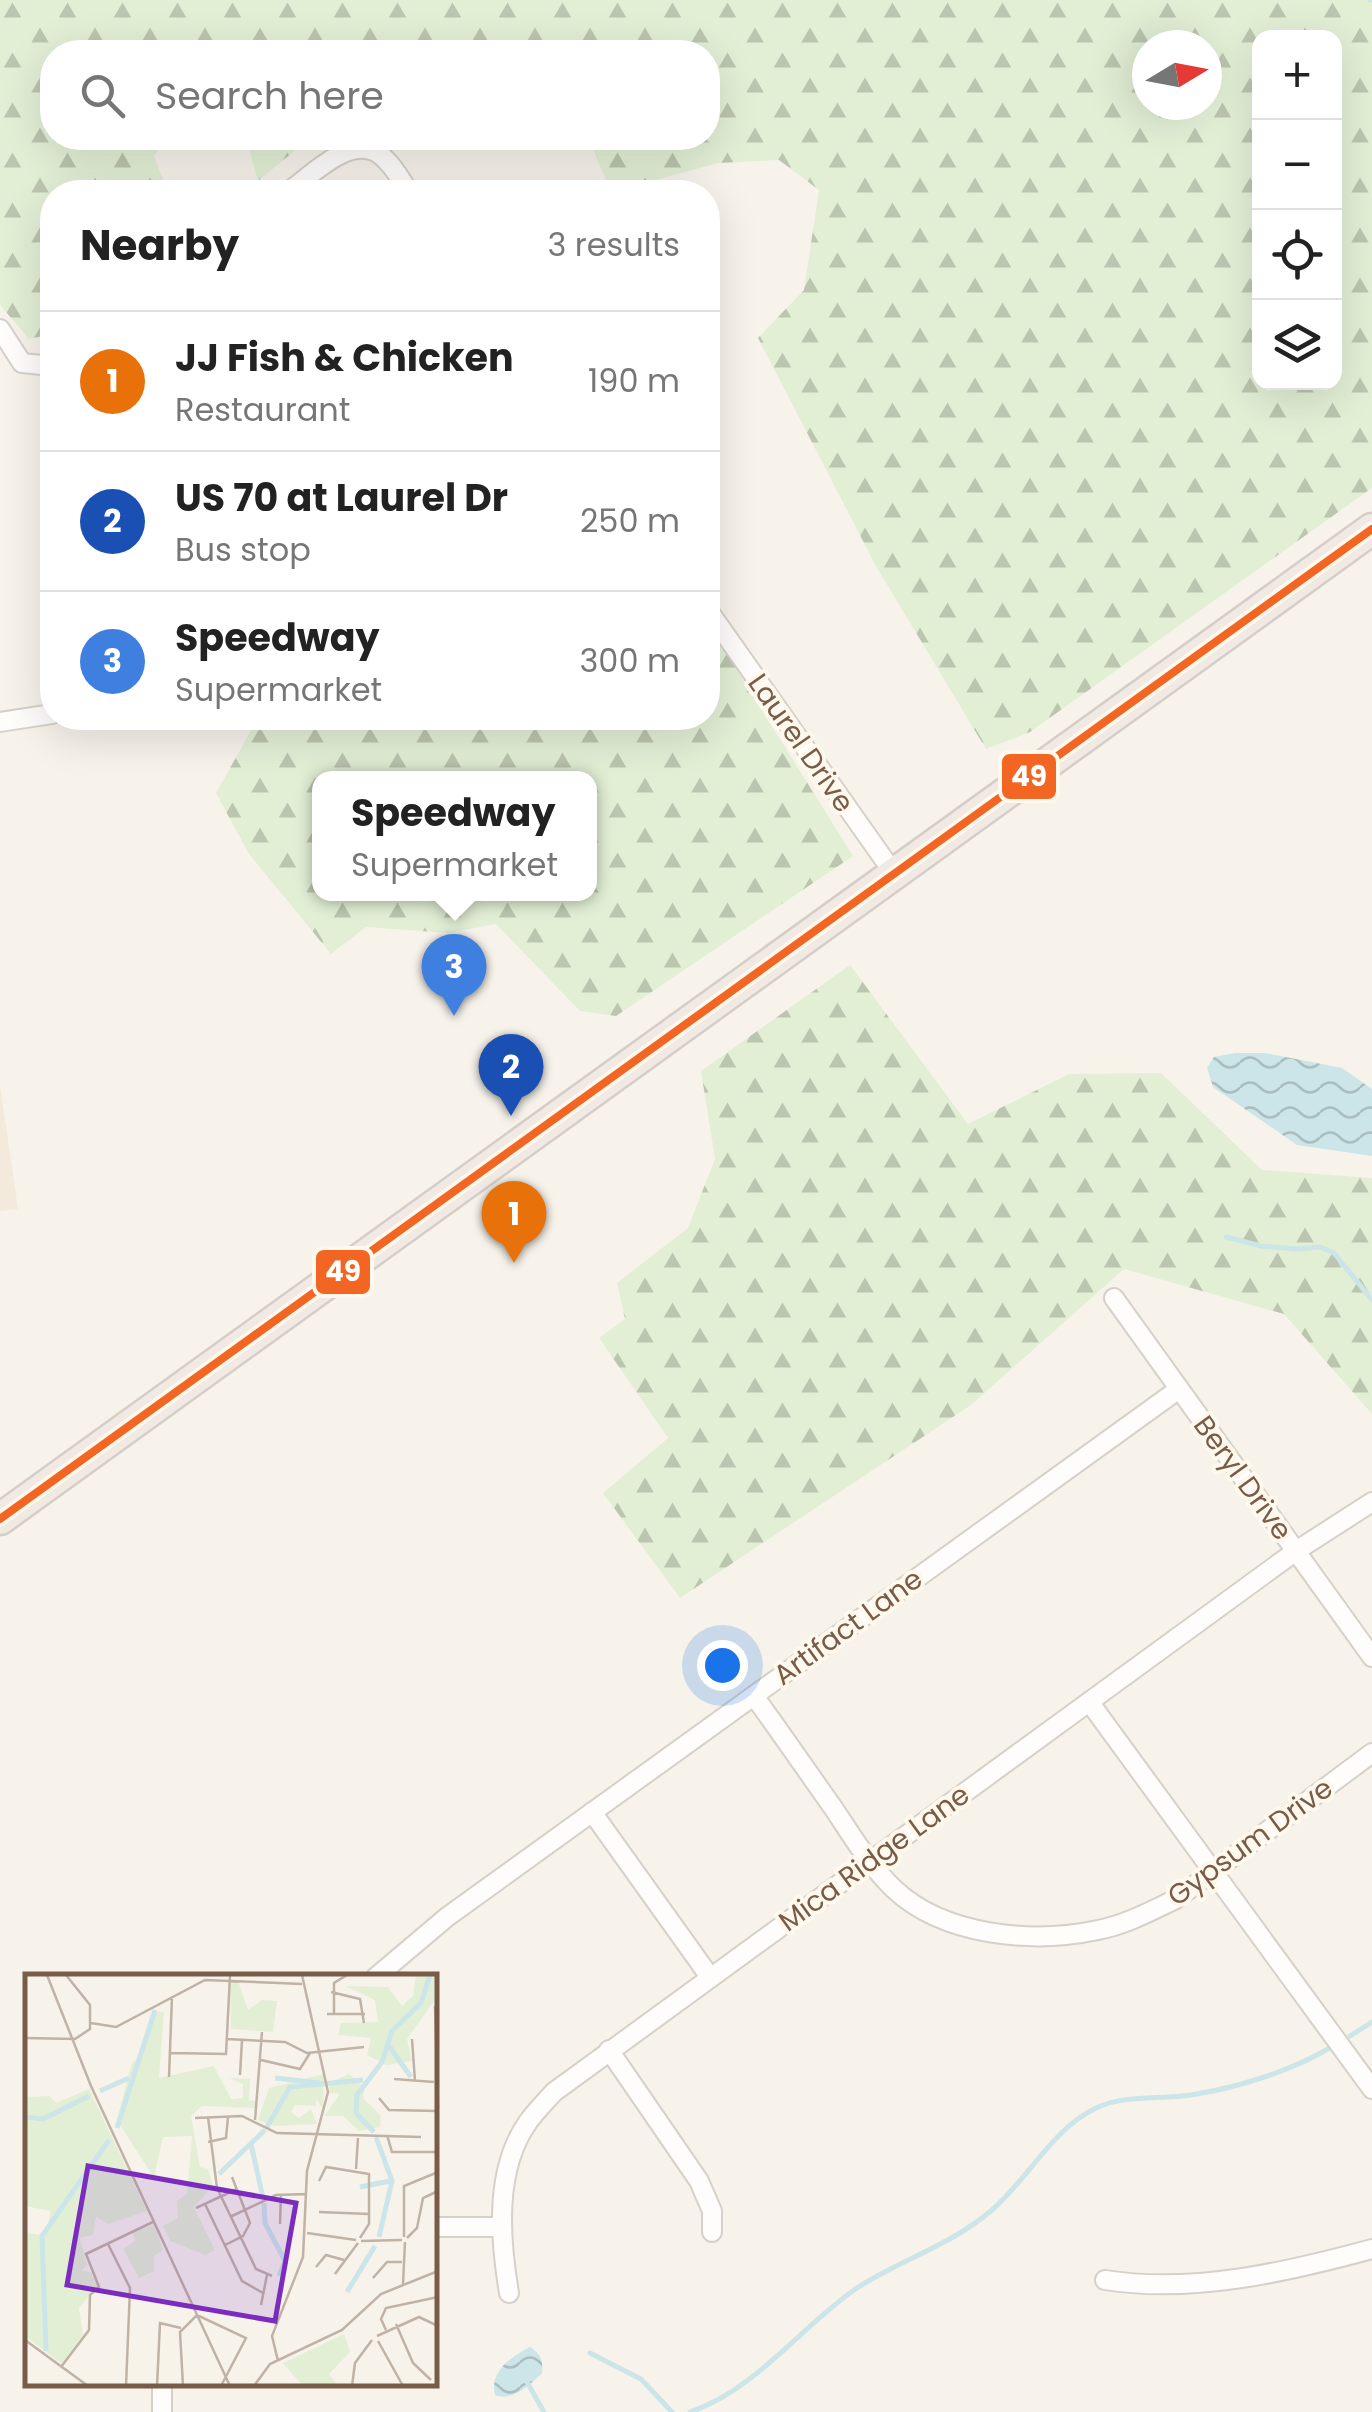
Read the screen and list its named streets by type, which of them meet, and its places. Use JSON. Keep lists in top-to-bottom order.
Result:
{
  "streets": {
    "street": [
      "Laurel Drive",
      "Beryl Drive",
      "Artifact Lane",
      "Gypsum Drive",
      "Mica Ridge Lane"
    ]
  },
  "crossings": [
    ["Beryl Drive", "Artifact Lane"],
    ["Beryl Drive", "Mica Ridge Lane"],
    ["Artifact Lane", "Gypsum Drive"],
    ["Gypsum Drive", "Mica Ridge Lane"]
  ],
  "lines": ["transit line 49"],
  "north": "right",
  "page": {
    "map_buttons": ["+", "−"],
    "search": "Search here",
    "heading": ["Nearby", "3 results"],
    "list": [
      {
        "mark": "1",
        "name": "JJ Fish & Chicken",
        "note": "Restaurant",
        "value": "190 m"
      },
      {
        "mark": "2",
        "name": "US 70 at Laurel Dr",
        "note": "Bus stop",
        "value": "250 m"
      },
      {
        "mark": "3",
        "name": "Speedway",
        "note": "Supermarket",
        "value": "300 m"
      }
    ],
    "popup": ["Speedway", "Supermarket"],
    "pins": ["3", "2", "1"]
  }
}
